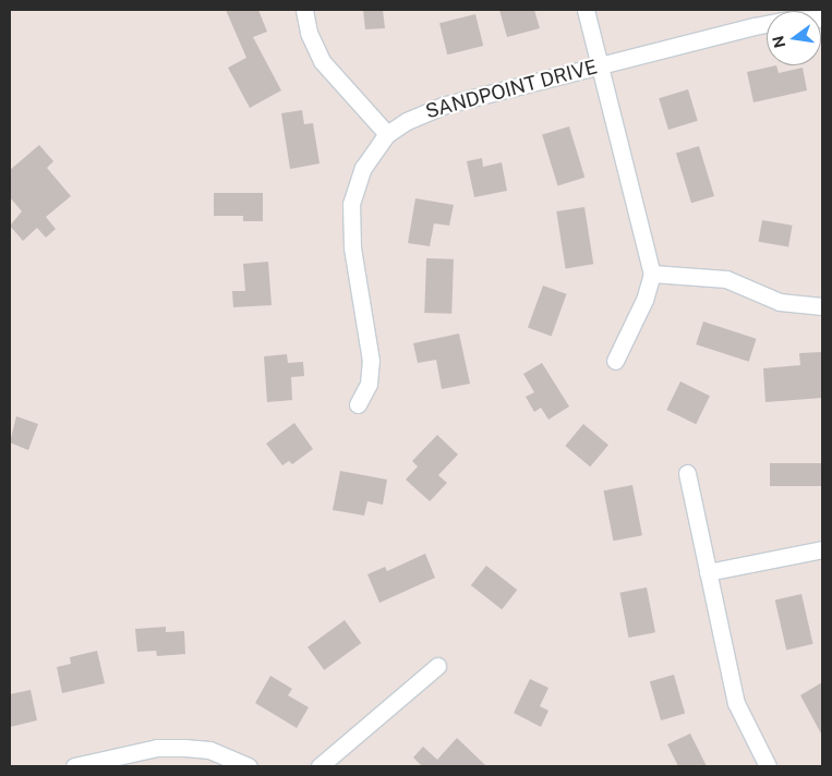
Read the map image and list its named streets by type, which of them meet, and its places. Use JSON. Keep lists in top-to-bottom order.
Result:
{
  "streets": {
    "street": ["SANDPOINT DRIVE"]
  },
  "north": "left"
}
